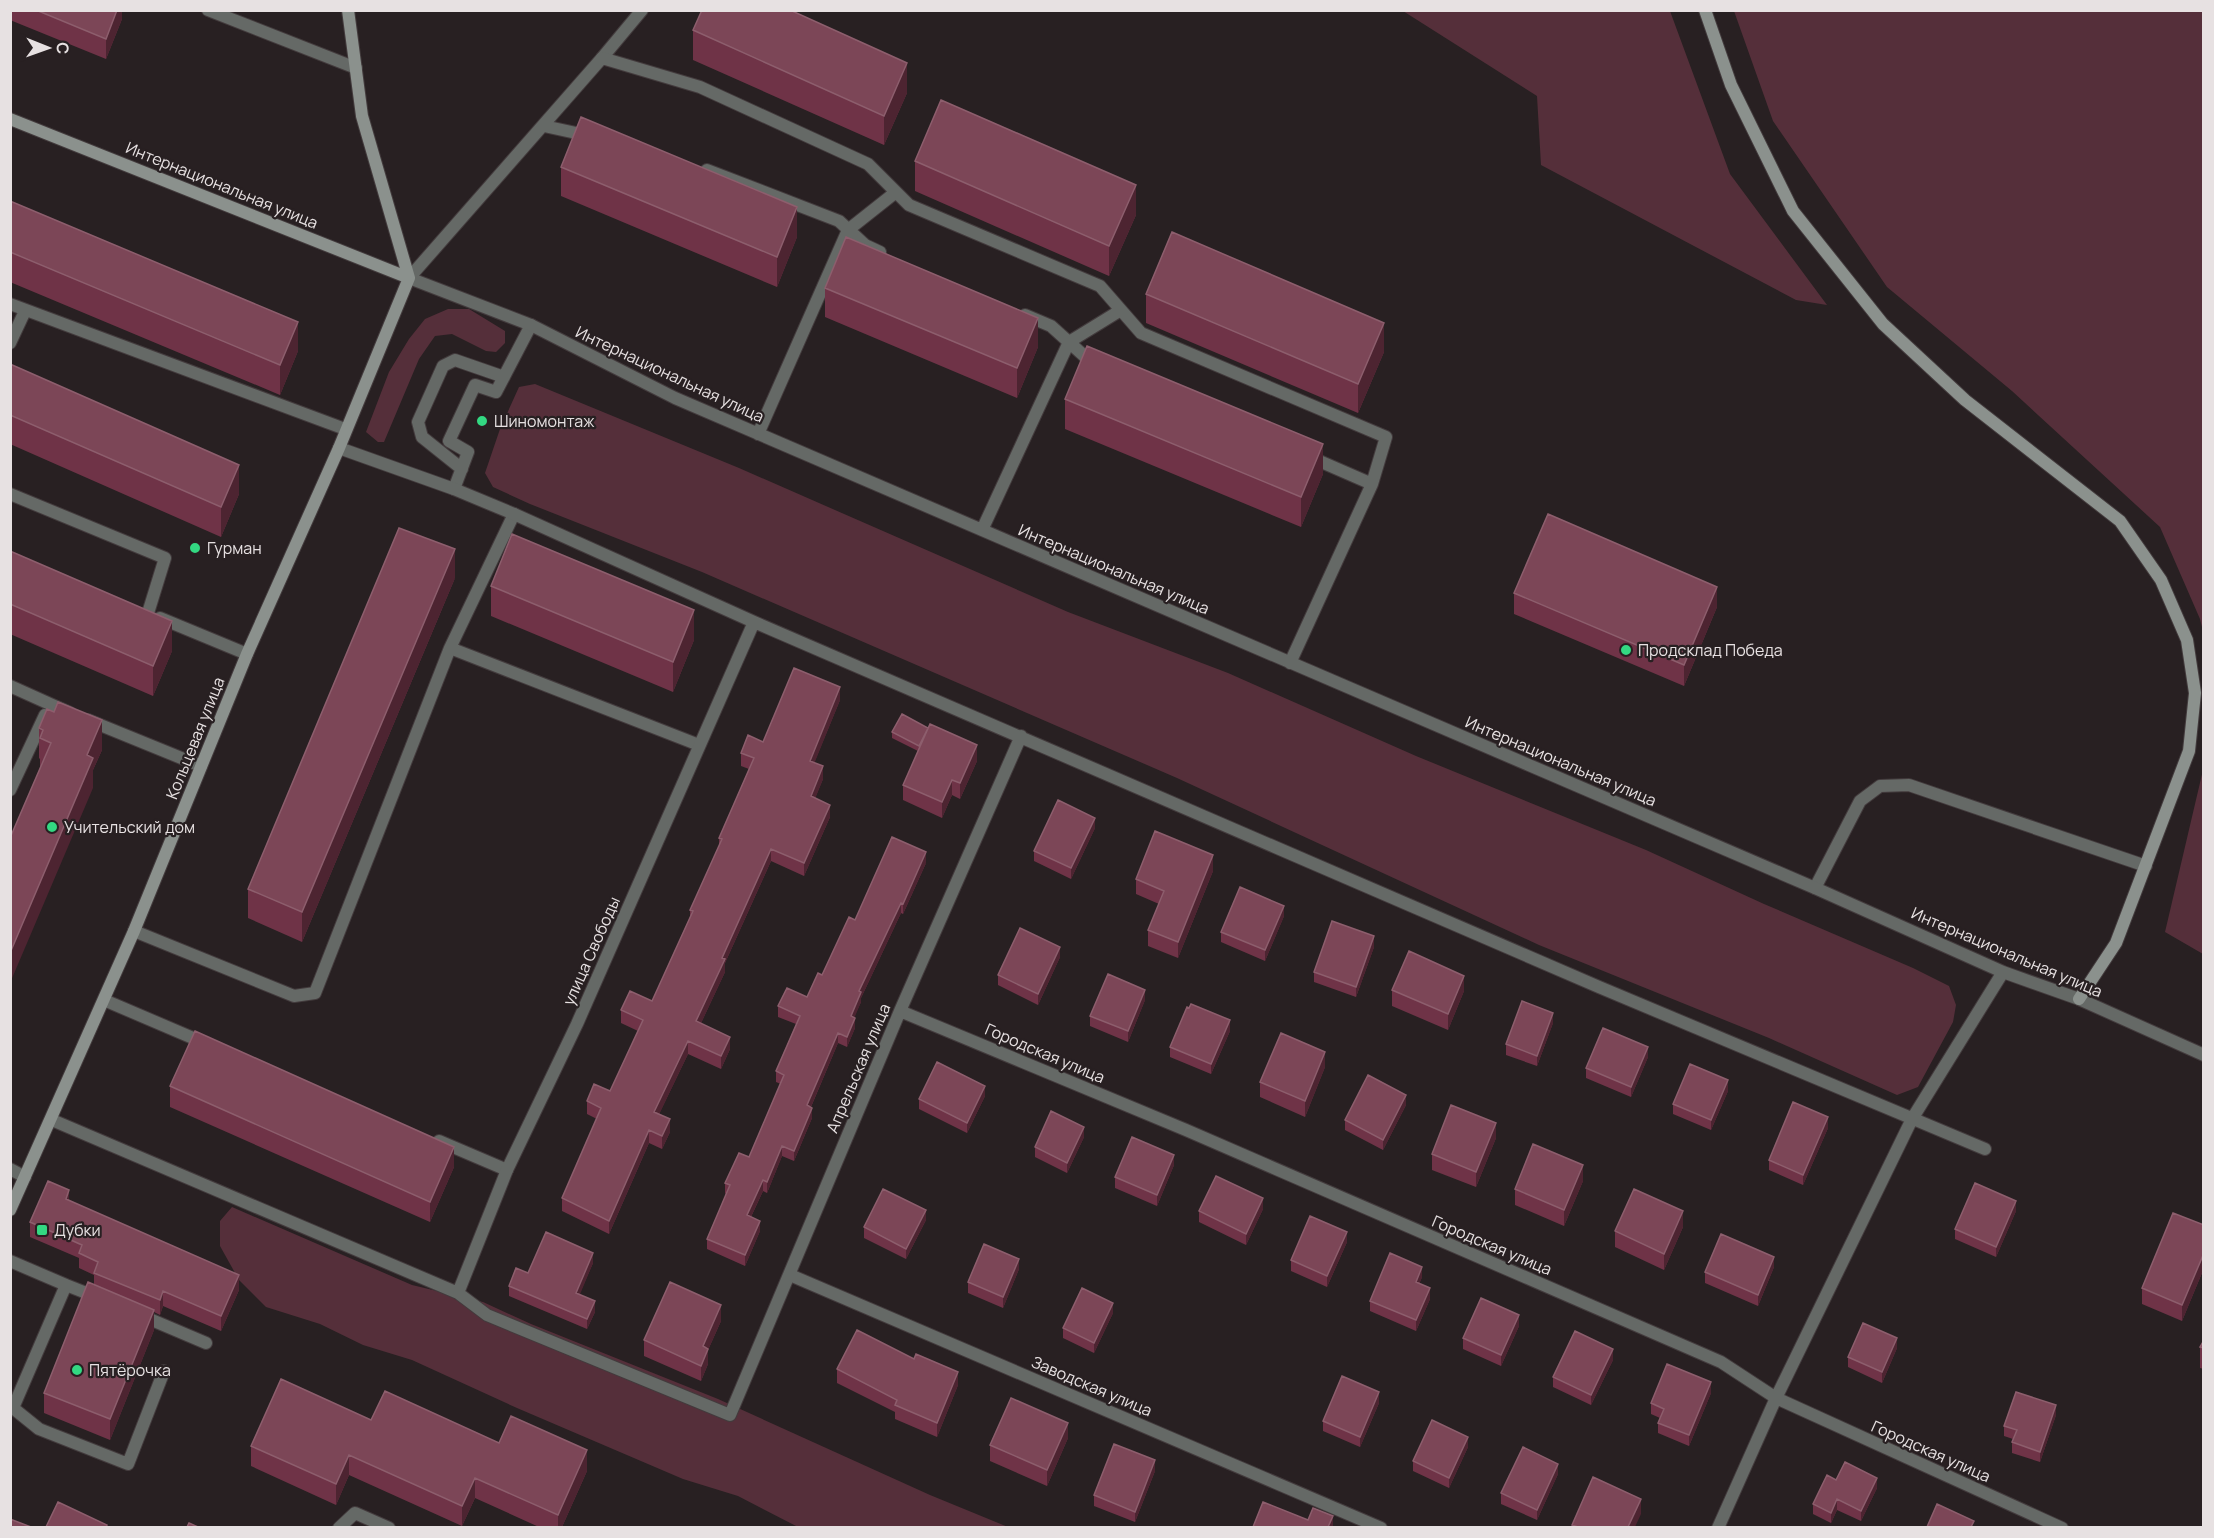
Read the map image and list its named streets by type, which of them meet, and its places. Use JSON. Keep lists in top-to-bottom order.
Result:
{
  "streets": {
    "street": [
      "Интернациональная улица",
      "Кольцевая улица",
      "улица Свободы",
      "Городская улица",
      "Апрельская улица",
      "Заводская улица"
    ]
  },
  "crossings": [
    ["Интернациональная улица", "Кольцевая улица"],
    ["улица Свободы", "Апрельская улица"],
    ["Городская улица", "Апрельская улица"],
    ["Апрельская улица", "Заводская улица"]
  ],
  "places": {
    "other": [
      "Шиномонтаж",
      "Гурман",
      "Продсклад Победа",
      "Учительский дом",
      "Пятёрочка"
    ],
    "transit": ["Дубки"]
  },
  "north": "right"
}
